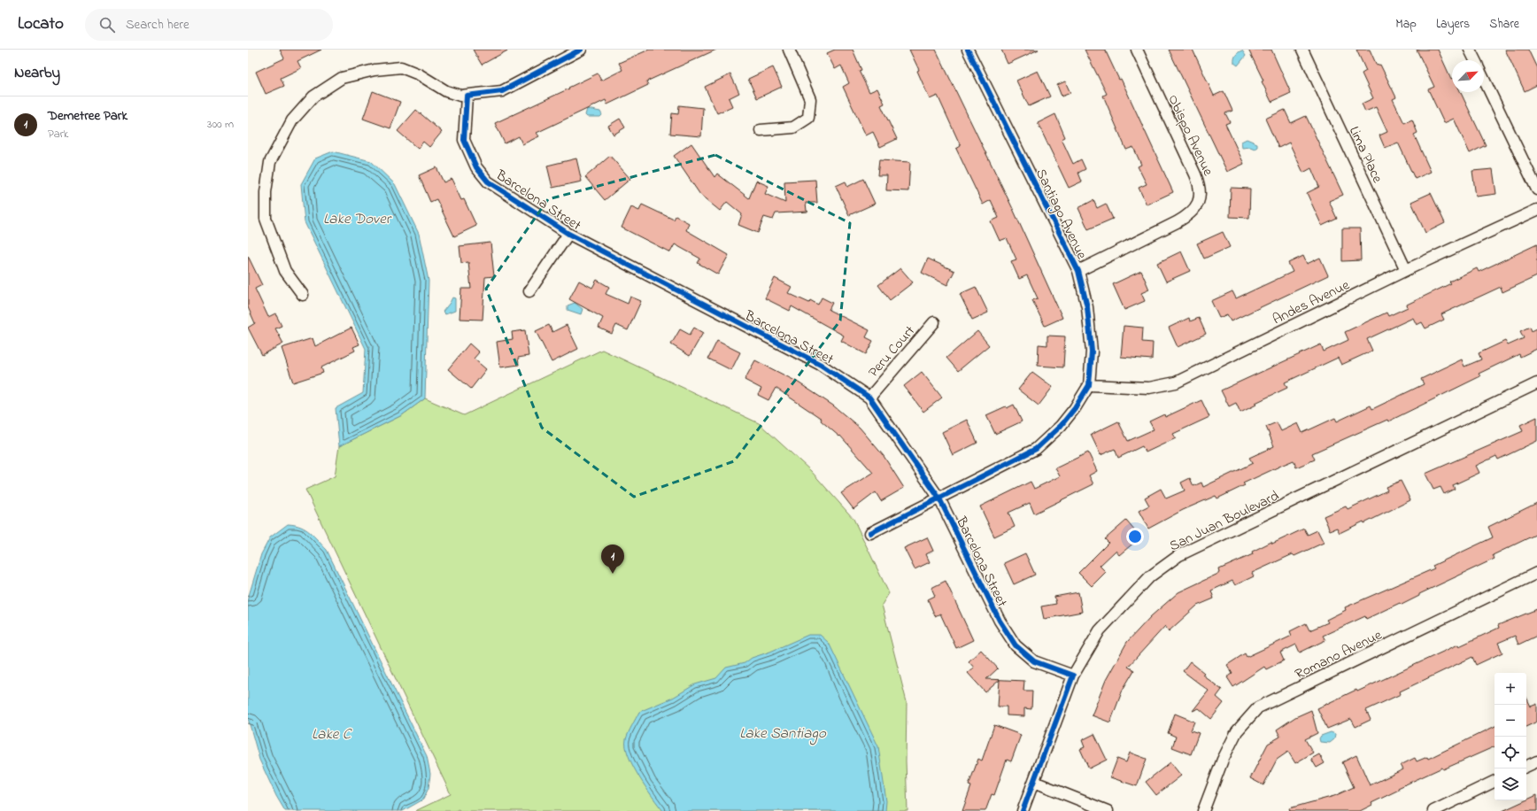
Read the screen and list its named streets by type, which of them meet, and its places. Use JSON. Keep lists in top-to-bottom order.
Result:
{
  "streets": {
    "street": [
      "Obispo Avenue",
      "Lima Place",
      "Barcelona Street",
      "Santiago Avenue",
      "Andes Avenue",
      "Peru Court",
      "San Juan Boulevard",
      "Romano Avenue"
    ]
  },
  "crossings": [
    ["Obispo Avenue", "Santiago Avenue"],
    ["Lima Place", "Andes Avenue"],
    ["Barcelona Street", "Santiago Avenue"],
    ["Barcelona Street", "Peru Court"],
    ["Barcelona Street", "San Juan Boulevard"],
    ["Santiago Avenue", "Andes Avenue"]
  ],
  "water": ["Lake Dover", "Lake Santiago", "Lake C"],
  "north": "top right",
  "page": {
    "header": "Locato",
    "search": "Search here",
    "nav": ["Map", "Layers", "Share"],
    "heading": "Nearby",
    "list": [
      {
        "mark": "1",
        "name": "Demetree Park",
        "note": "Park",
        "value": "300 m"
      }
    ],
    "pins": "1",
    "map_buttons": ["+", "−"]
  }
}
